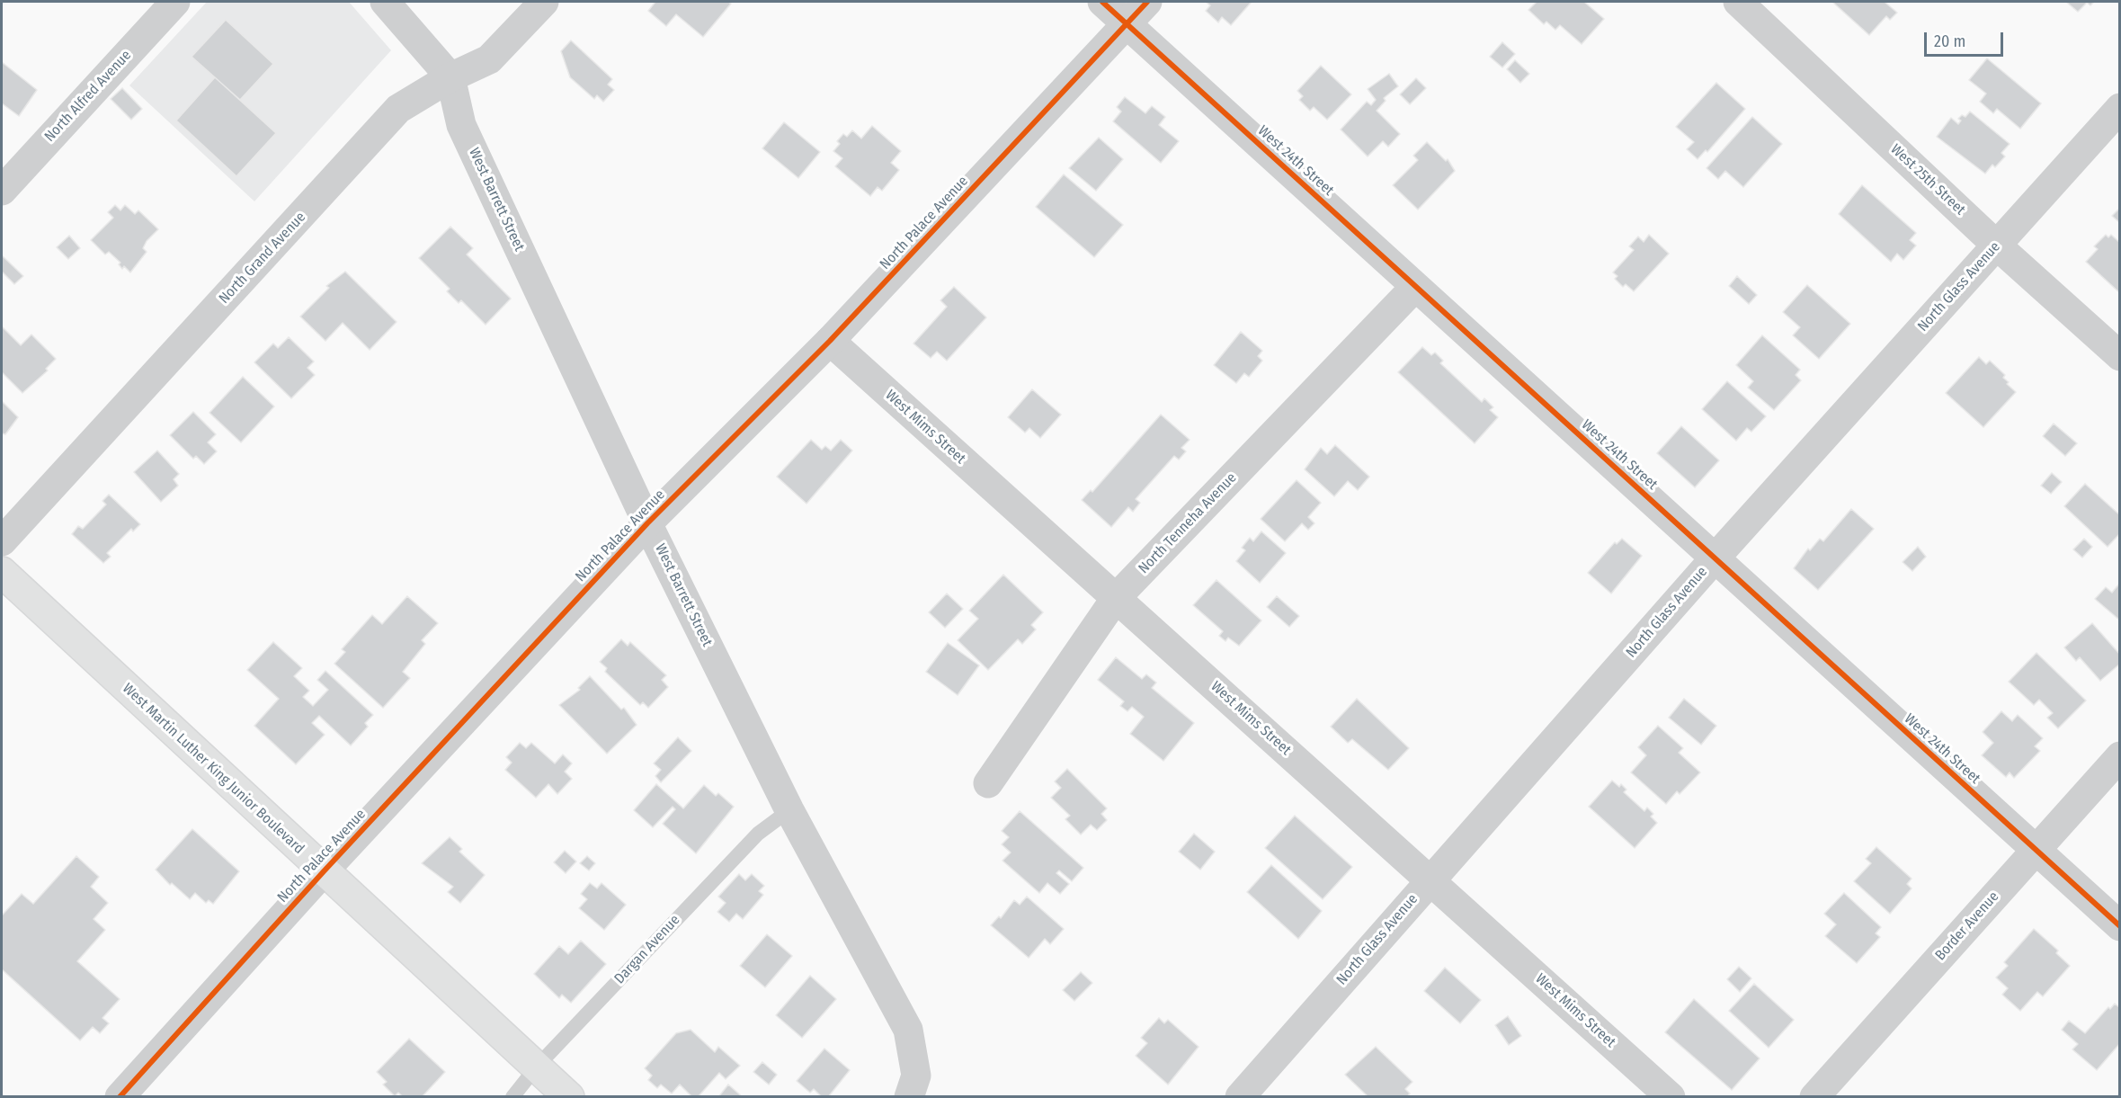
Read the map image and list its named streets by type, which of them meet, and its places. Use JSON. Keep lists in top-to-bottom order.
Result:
{
  "streets": {
    "main road": ["West Martin Luther King Junior Boulevard"],
    "street": [
      "North Alfred Avenue",
      "West 24th Street",
      "West 25th Street",
      "West Barrett Street",
      "North Palace Avenue",
      "North Grand Avenue",
      "North Glass Avenue",
      "West Mims Street",
      "North Tenneha Avenue",
      "Border Avenue"
    ],
    "lane": ["Dargan Avenue"]
  },
  "crossings": [
    ["West 24th Street", "North Palace Avenue"],
    ["West 24th Street", "North Glass Avenue"],
    ["West 24th Street", "North Tenneha Avenue"],
    ["West 24th Street", "Border Avenue"],
    ["West 25th Street", "North Glass Avenue"],
    ["West Barrett Street", "North Palace Avenue"],
    ["West Barrett Street", "North Grand Avenue"],
    ["West Barrett Street", "Dargan Avenue"],
    ["North Palace Avenue", "West Mims Street"],
    ["North Palace Avenue", "West Martin Luther King Junior Boulevard"],
    ["North Glass Avenue", "West Mims Street"],
    ["West Mims Street", "North Tenneha Avenue"],
    ["West Martin Luther King Junior Boulevard", "Dargan Avenue"]
  ],
  "scale_bar": "20 m"
}
